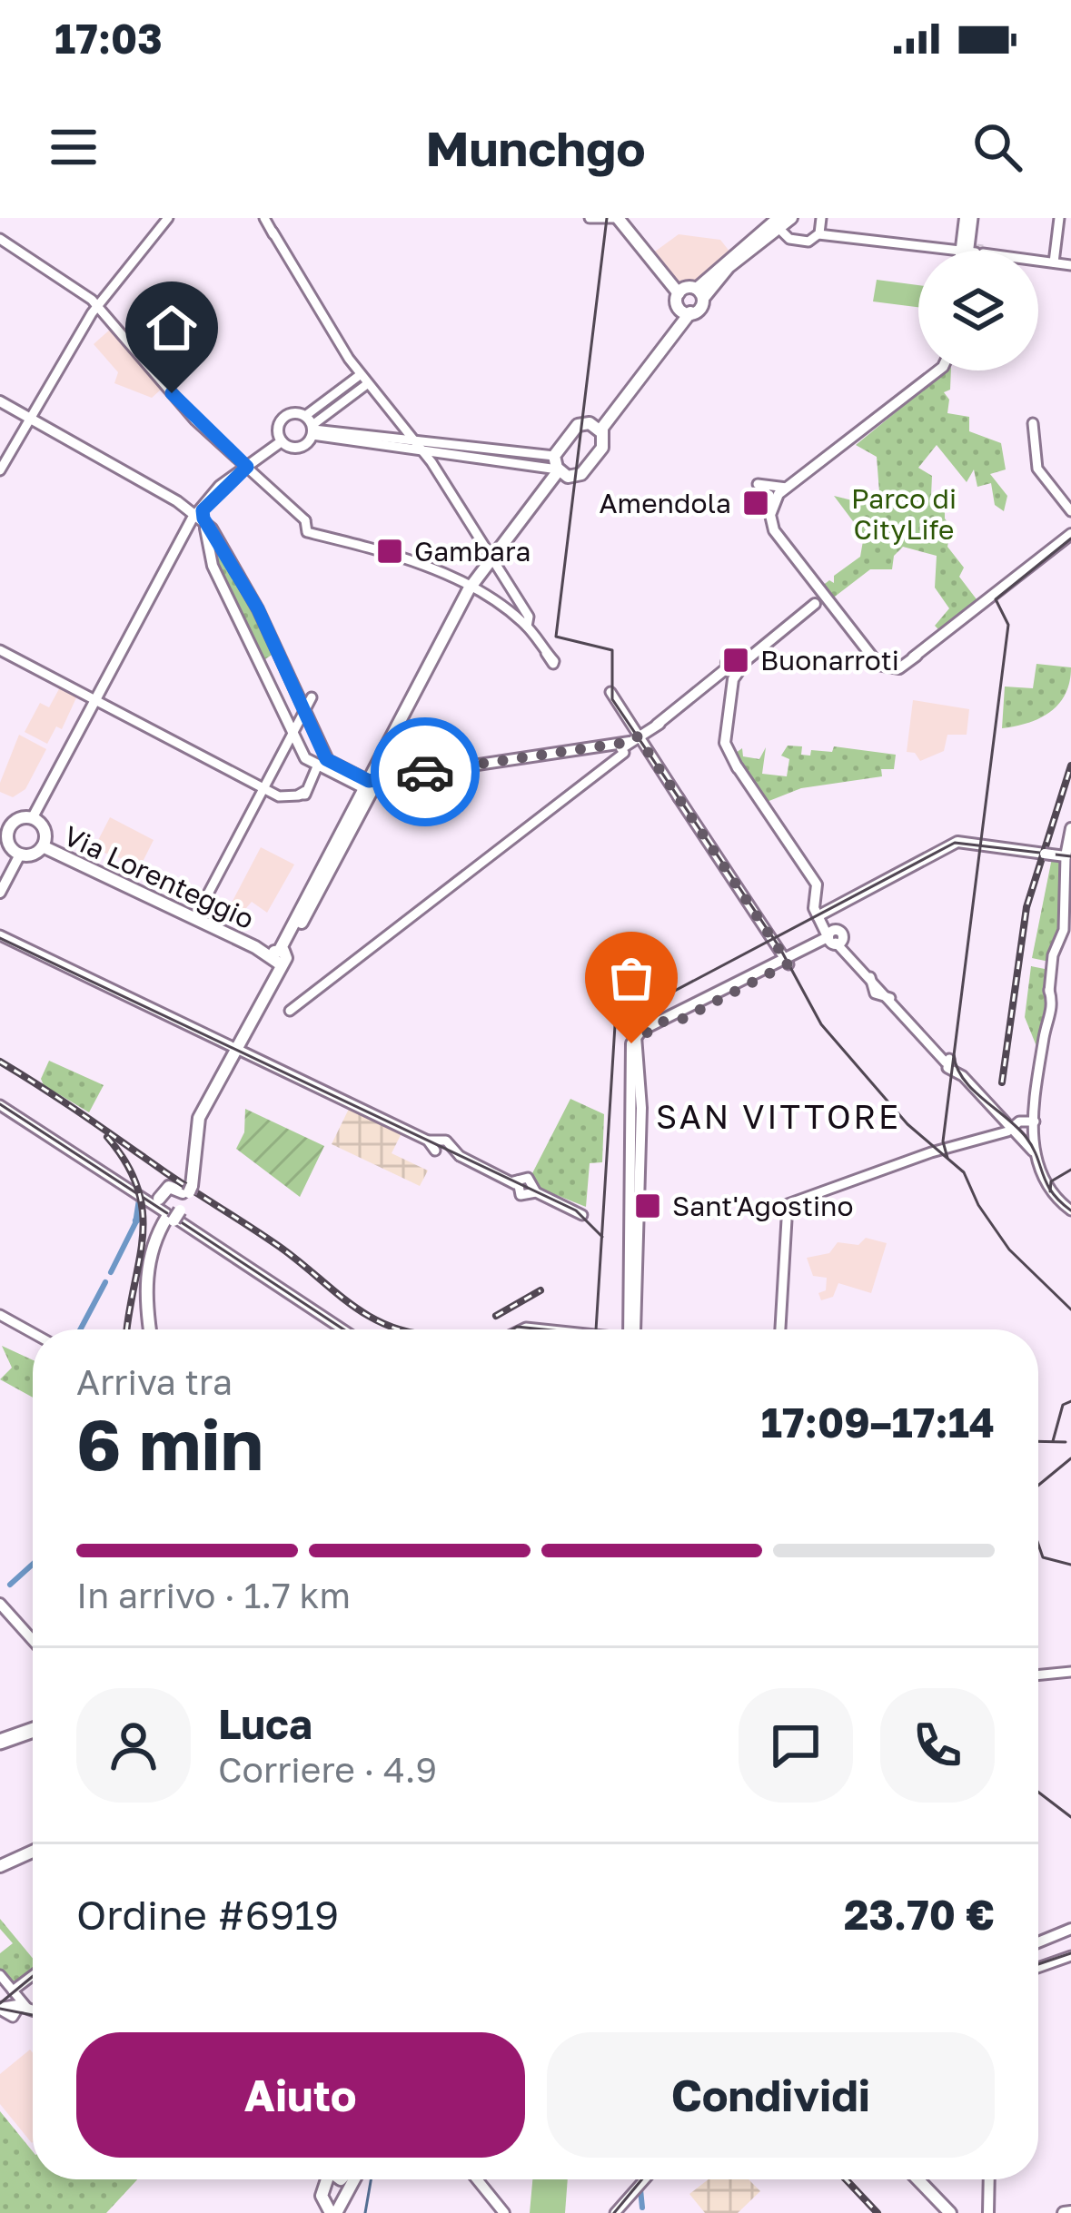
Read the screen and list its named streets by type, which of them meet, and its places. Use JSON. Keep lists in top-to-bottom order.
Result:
{
  "streets": {
    "main road": ["Via Lorenteggio"]
  },
  "districts": ["SAN VITTORE"],
  "parks": ["Parco di CityLife"],
  "places": {
    "transit": [
      "Amendola",
      "Gambara",
      "Buonarroti",
      "Sant'Agostino"
    ]
  },
  "page": {
    "status": "17:03",
    "header": "Munchgo",
    "heading": ["6 min", "Arriva tra", "17:09–17:14"],
    "panel": [
      "Luca",
      "Corriere · 4.9",
      "Ordine #6919",
      "23.70 €"
    ],
    "bar": "In arrivo · 1.7 km",
    "buttons": ["Aiuto", "Condividi"]
  }
}
